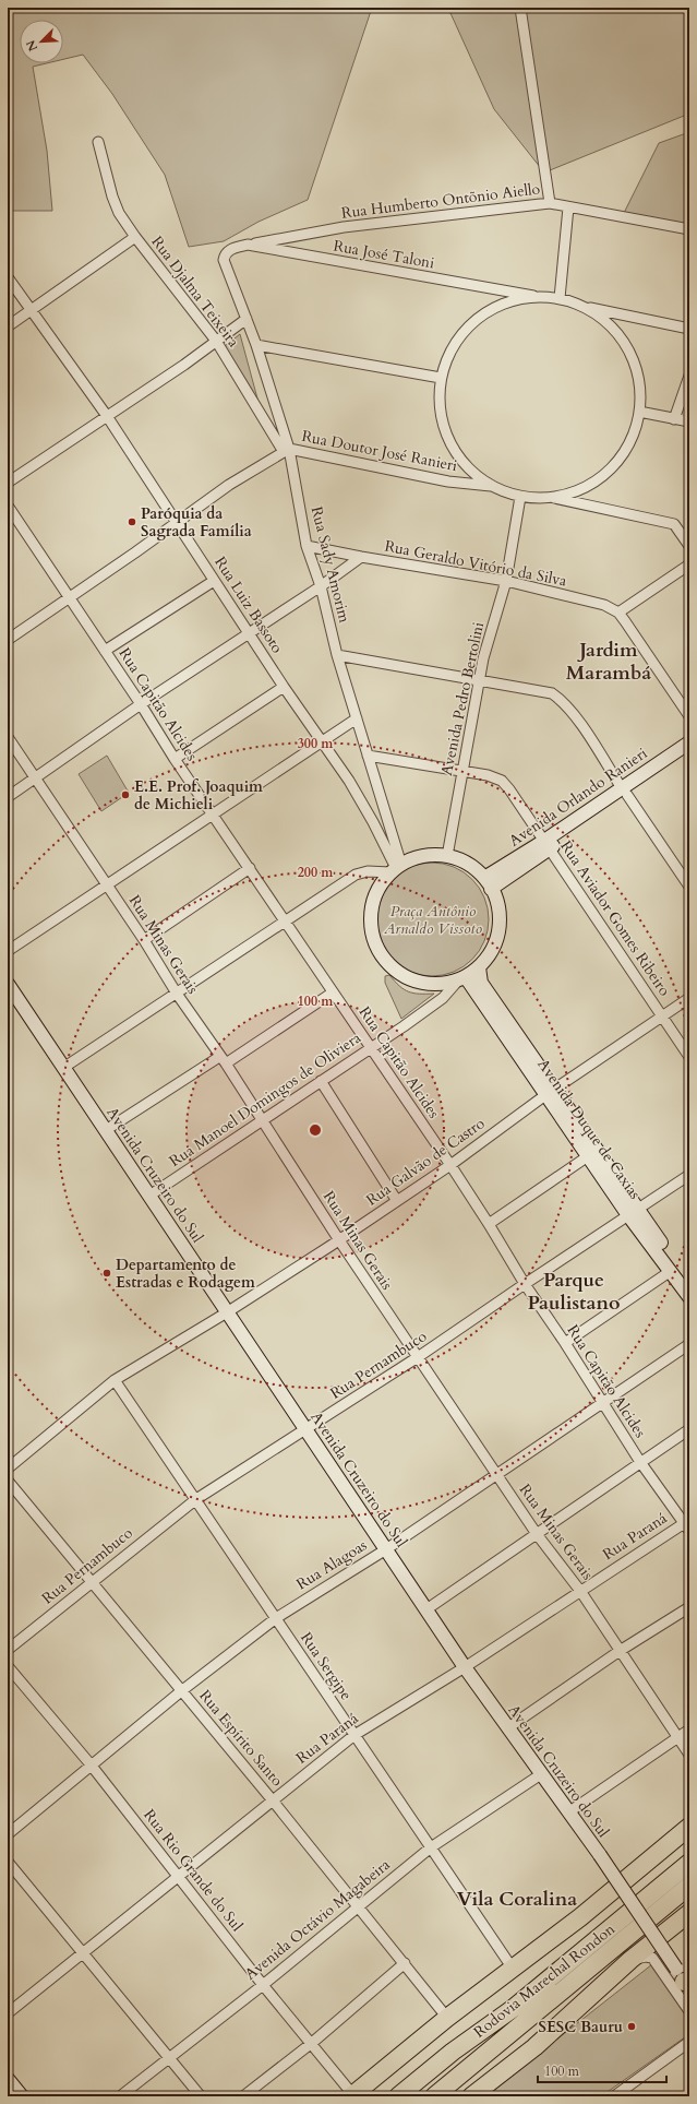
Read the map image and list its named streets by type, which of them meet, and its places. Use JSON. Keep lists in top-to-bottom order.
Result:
{
  "streets": {
    "highway": ["Rodovia Marechal Rondon"],
    "main road": ["Avenida Orlando Ranieri", "Avenida Duque de Caxias", "Avenida Cruzeiro do Sul"],
    "street": [
      "Rua Humberto Ontõnio Aiello",
      "Rua José Taloni",
      "Rua Djalma Teixeira",
      "Rua Doutor José Ranieri",
      "Rua Geraldo Vitório da Silva",
      "Rua Sady Amorim",
      "Rua Luiz Bassoto",
      "Avenida Pedro Bertolini",
      "Rua Capitão Alcides",
      "Rua Aviador Gomes Ribeiro",
      "Rua Minas Gerais",
      "Rua Manoel Domingos de Oliviera",
      "Rua Galvão de Castro",
      "Rua Pernambuco",
      "Rua Paraná",
      "Rua Alagoas",
      "Rua Sergipe",
      "Rua Espírito Santo",
      "Rua Rio Grande do Sul",
      "Avenida Octávio Magabeira"
    ]
  },
  "crossings": [
    ["Rua Humberto Ontõnio Aiello", "Rua José Taloni"],
    ["Rua José Taloni", "Rua Sady Amorim"],
    ["Rua Djalma Teixeira", "Rua Doutor José Ranieri"],
    ["Rua Djalma Teixeira", "Rua Sady Amorim"],
    ["Rua Doutor José Ranieri", "Rua Sady Amorim"],
    ["Rua Doutor José Ranieri", "Rua Luiz Bassoto"],
    ["Rua Doutor José Ranieri", "Rua Capitão Alcides"],
    ["Rua Geraldo Vitório da Silva", "Rua Sady Amorim"],
    ["Rua Geraldo Vitório da Silva", "Avenida Pedro Bertolini"],
    ["Rua Sady Amorim", "Rua Luiz Bassoto"],
    ["Rua Sady Amorim", "Avenida Pedro Bertolini"],
    ["Rua Sady Amorim", "Avenida Orlando Ranieri"],
    ["Rua Sady Amorim", "Rua Aviador Gomes Ribeiro"],
    ["Rua Sady Amorim", "Rua Manoel Domingos de Oliviera"],
    ["Rua Sady Amorim", "Avenida Duque de Caxias"],
    ["Rua Luiz Bassoto", "Avenida Pedro Bertolini"],
    ["Rua Luiz Bassoto", "Avenida Orlando Ranieri"],
    ["Rua Luiz Bassoto", "Rua Manoel Domingos de Oliviera"],
    ["Rua Luiz Bassoto", "Avenida Duque de Caxias"],
    ["Avenida Pedro Bertolini", "Avenida Orlando Ranieri"],
    ["Avenida Pedro Bertolini", "Rua Aviador Gomes Ribeiro"],
    ["Avenida Pedro Bertolini", "Rua Manoel Domingos de Oliviera"],
    ["Avenida Pedro Bertolini", "Avenida Duque de Caxias"],
    ["Rua Capitão Alcides", "Rua Manoel Domingos de Oliviera"],
    ["Rua Capitão Alcides", "Rua Galvão de Castro"],
    ["Rua Capitão Alcides", "Rua Pernambuco"],
    ["Rua Capitão Alcides", "Rua Paraná"],
    ["Rua Capitão Alcides", "Rua Alagoas"],
    ["Avenida Orlando Ranieri", "Rua Aviador Gomes Ribeiro"],
    ["Avenida Orlando Ranieri", "Rua Manoel Domingos de Oliviera"],
    ["Avenida Orlando Ranieri", "Avenida Duque de Caxias"],
    ["Rua Aviador Gomes Ribeiro", "Rua Galvão de Castro"],
    ["Rua Minas Gerais", "Rua Manoel Domingos de Oliviera"],
    ["Rua Minas Gerais", "Rua Galvão de Castro"],
    ["Rua Minas Gerais", "Rua Pernambuco"],
    ["Rua Minas Gerais", "Rua Paraná"],
    ["Rua Minas Gerais", "Rua Alagoas"],
    ["Rua Manoel Domingos de Oliviera", "Avenida Duque de Caxias"],
    ["Rua Manoel Domingos de Oliviera", "Avenida Cruzeiro do Sul"],
    ["Avenida Duque de Caxias", "Rua Galvão de Castro"],
    ["Avenida Duque de Caxias", "Rua Pernambuco"],
    ["Rua Galvão de Castro", "Avenida Cruzeiro do Sul"],
    ["Rua Galvão de Castro", "Rua Sergipe"],
    ["Avenida Cruzeiro do Sul", "Rua Pernambuco"],
    ["Avenida Cruzeiro do Sul", "Rua Paraná"],
    ["Avenida Cruzeiro do Sul", "Rua Alagoas"],
    ["Avenida Cruzeiro do Sul", "Avenida Octávio Magabeira"],
    ["Rua Pernambuco", "Rua Sergipe"],
    ["Rua Pernambuco", "Rua Espírito Santo"],
    ["Rua Paraná", "Rua Sergipe"],
    ["Rua Paraná", "Rua Espírito Santo"],
    ["Rua Paraná", "Rua Rio Grande do Sul"],
    ["Rua Alagoas", "Rua Sergipe"],
    ["Rua Alagoas", "Rua Espírito Santo"],
    ["Rua Alagoas", "Rua Rio Grande do Sul"],
    ["Rua Sergipe", "Avenida Octávio Magabeira"],
    ["Rua Espírito Santo", "Avenida Octávio Magabeira"],
    ["Rua Rio Grande do Sul", "Avenida Octávio Magabeira"]
  ],
  "districts": ["Jardim Marambá", "Parque Paulistano", "Vila Coralina"],
  "parks": ["Praça Antônio Arnaldo Vissoto"],
  "places": [
    "Paróquia da Sagrada Família",
    "E.E. Prof. Joaquim de Michieli",
    "Departamento de Estradas e Rodagem",
    "SESC Bauru"
  ],
  "scale_bar": "100 m",
  "north": "bottom left",
  "rings": ["300 m", "200 m", "100 m"]
}
